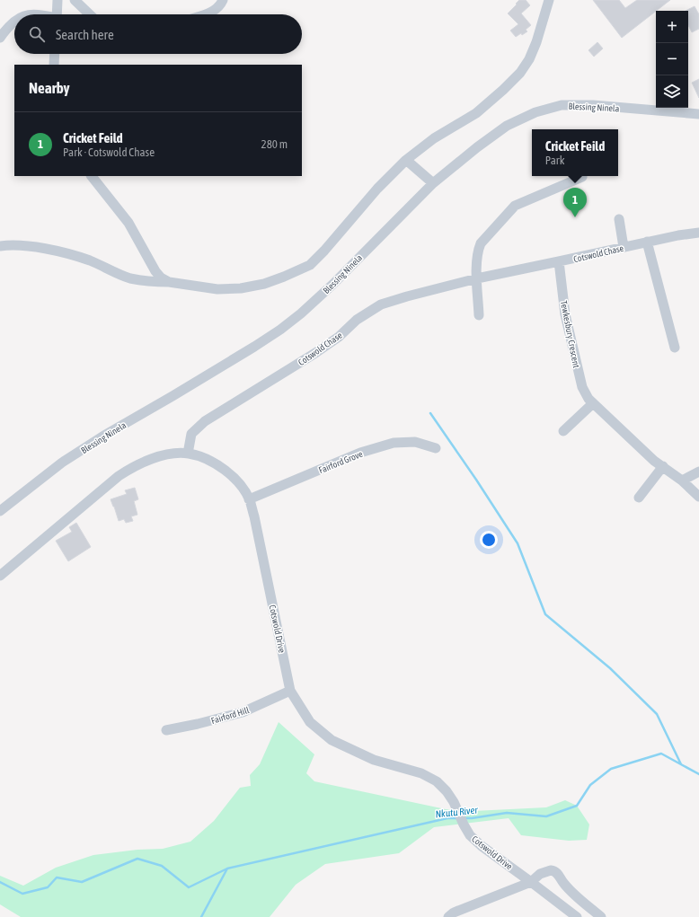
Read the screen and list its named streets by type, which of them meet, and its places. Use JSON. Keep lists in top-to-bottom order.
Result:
{
  "streets": {
    "street": [
      "Blessing Ninela",
      "Cotswold Chase",
      "Tewkesbury Crescent",
      "Fairford Grove",
      "Cotswold Drive",
      "Fairford Hill"
    ]
  },
  "crossings": [
    ["Cotswold Chase", "Tewkesbury Crescent"],
    ["Cotswold Chase", "Cotswold Drive"],
    ["Fairford Grove", "Cotswold Drive"],
    ["Cotswold Drive", "Fairford Hill"]
  ],
  "water": ["Nkutu River"],
  "page": {
    "map_buttons": ["+", "−"],
    "search": "Search here",
    "heading": "Nearby",
    "list": [
      {
        "mark": "1",
        "name": "Cricket Feild",
        "note": "Park · Cotswold Chase",
        "value": "280 m"
      }
    ],
    "popup": ["Cricket Feild", "Park"],
    "pins": "1"
  }
}
